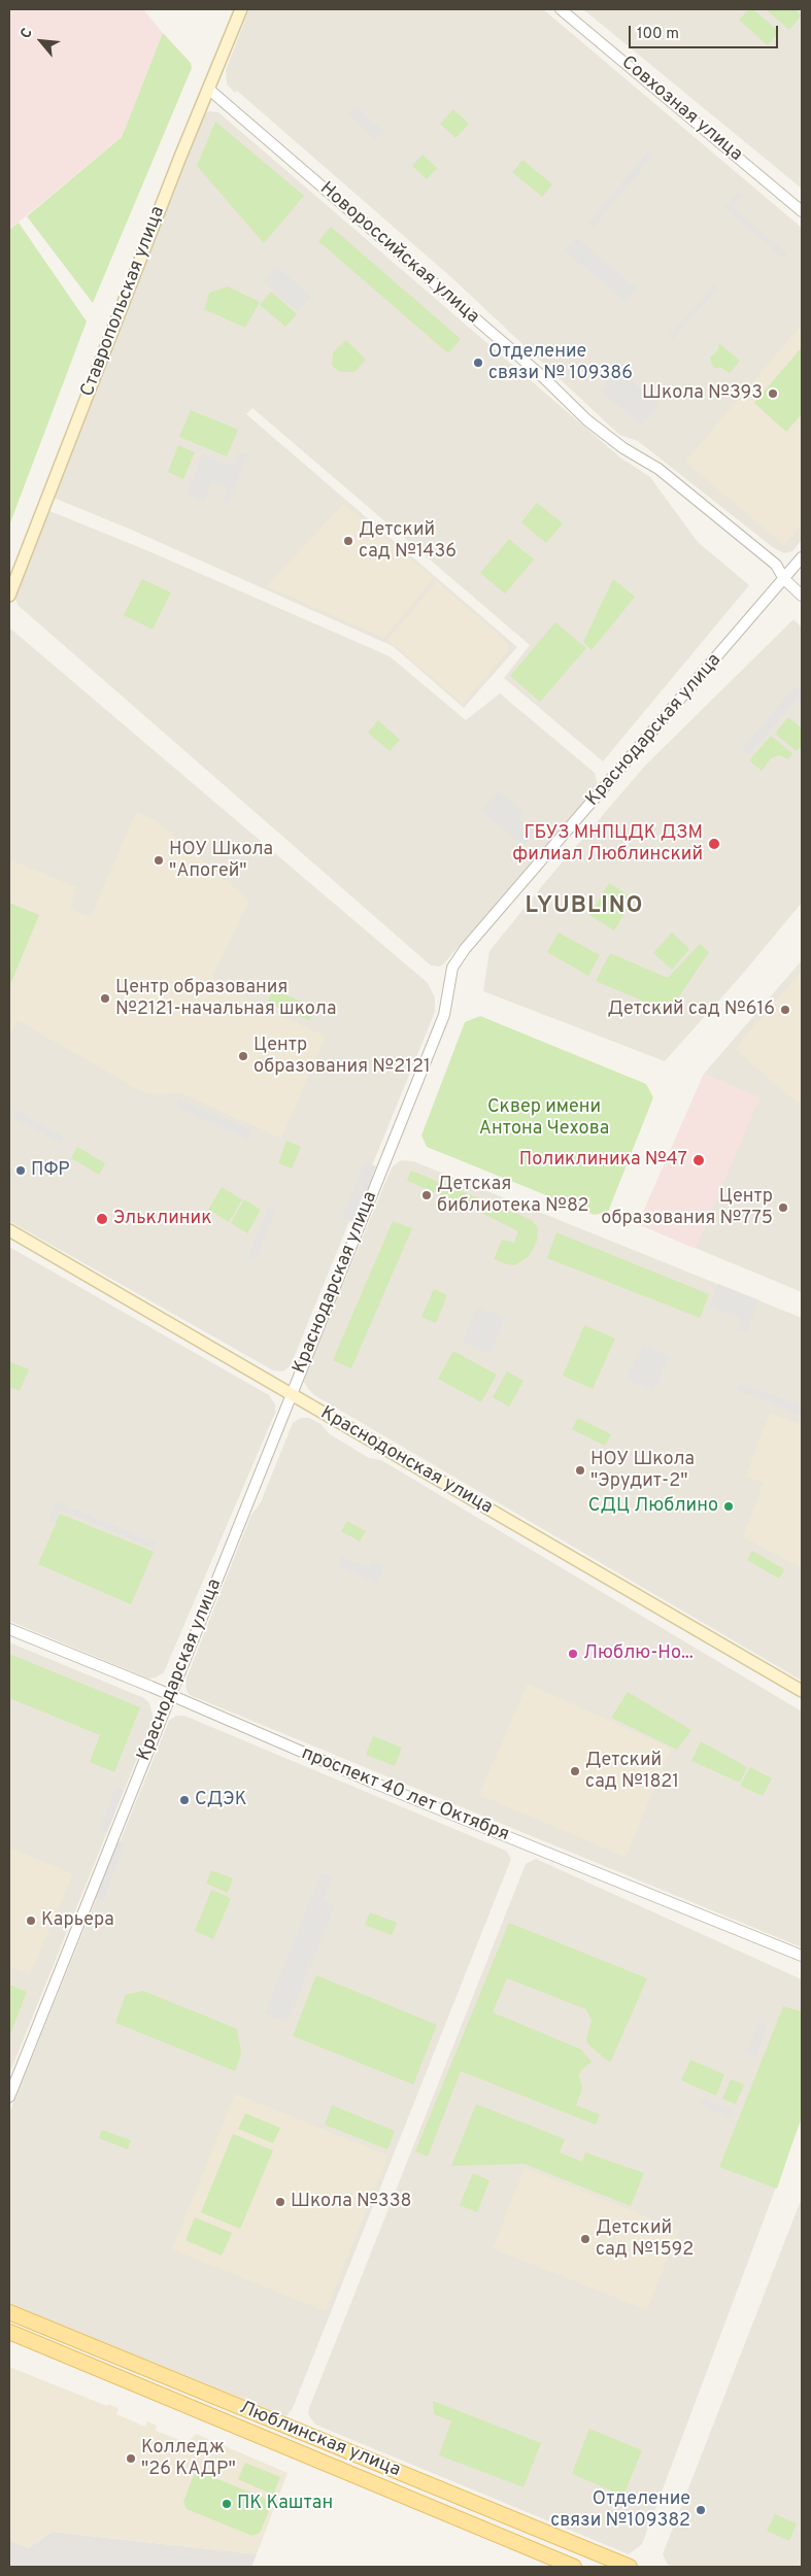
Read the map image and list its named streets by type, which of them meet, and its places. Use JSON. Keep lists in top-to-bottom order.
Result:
{
  "streets": {
    "main road": ["Ставропольская улица", "Краснодонская улица", "Люблинская улица"],
    "street": [
      "Совхозная улица",
      "Новороссийская улица",
      "Краснодарская улица",
      "проспект 40 лет Октября"
    ]
  },
  "crossings": [
    ["Новороссийская улица", "Ставропольская улица"],
    ["Новороссийская улица", "Краснодарская улица"],
    ["Краснодарская улица", "Краснодонская улица"],
    ["Краснодарская улица", "проспект 40 лет Октября"]
  ],
  "districts": ["LYUBLINO"],
  "parks": ["Сквер имени Антона Чехова"],
  "places": [
    "Отделение связи № 109386",
    "Школа №393",
    "Детский сад №1436",
    "ГБУЗ МНПЦДК ДЗМ филиал Люблинский",
    "НОУ Школа \"Апогей\"",
    "Центр образования №2121-начальная школа",
    "Детский сад №616",
    "Центр образования №2121",
    "Поликлиника №47",
    "ПФР",
    "Детская библиотека №82",
    "Центр образования №775",
    "Эльклиник",
    "НОУ Школа \"Эрудит-2\"",
    "СДЦ Люблино",
    "Люблю-Но...",
    "Детский сад №1821",
    "СДЭК",
    "Карьера",
    "Школа №338",
    "Детский сад №1592",
    "Колледж \"26 КАДР\"",
    "ПК Каштан",
    "Отделение связи №109382"
  ],
  "scale_bar": "100 m",
  "north": "top left"
}
